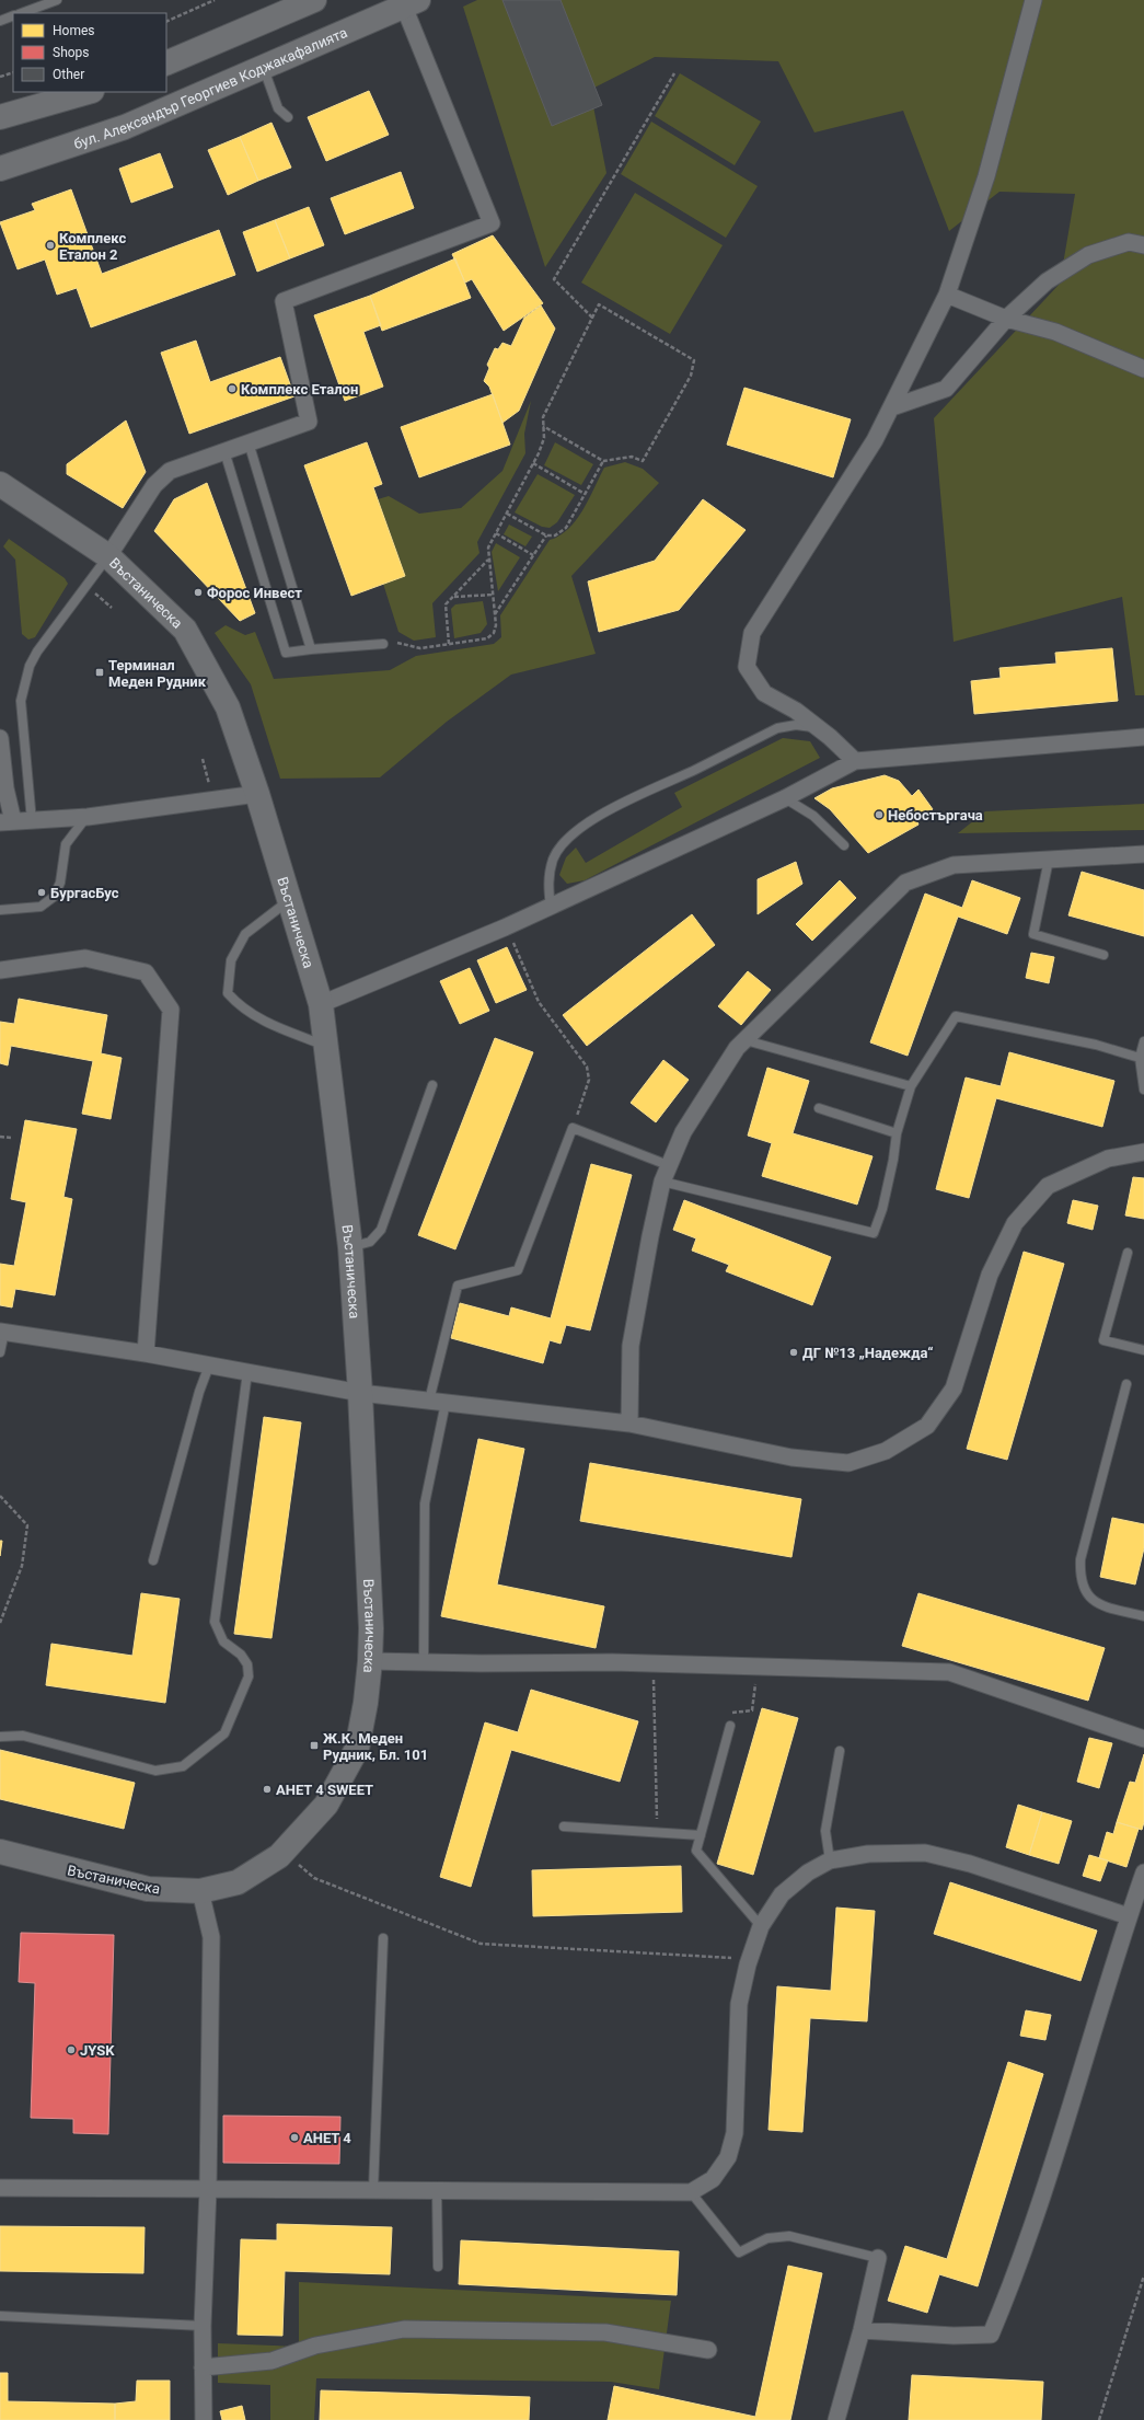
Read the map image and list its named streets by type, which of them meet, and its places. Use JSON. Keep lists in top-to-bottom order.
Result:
{
  "streets": {
    "main road": ["бул. Александър Георгиев Коджакафалията", "Въстаническа"]
  },
  "places": {
    "other": [
      "Комплекс Еталон 2",
      "Комплекс Еталон",
      "Форос Инвест",
      "Небостъргача",
      "БургасБус",
      "ДГ №13 „Надежда“",
      "АНЕТ 4 SWEET",
      "JYSK",
      "АНЕТ 4"
    ],
    "transit": ["Терминал Меден Рудник", "Ж.К. Меден Рудник, Бл. 101"]
  },
  "legend": ["Homes", "Shops", "Other"]
}
